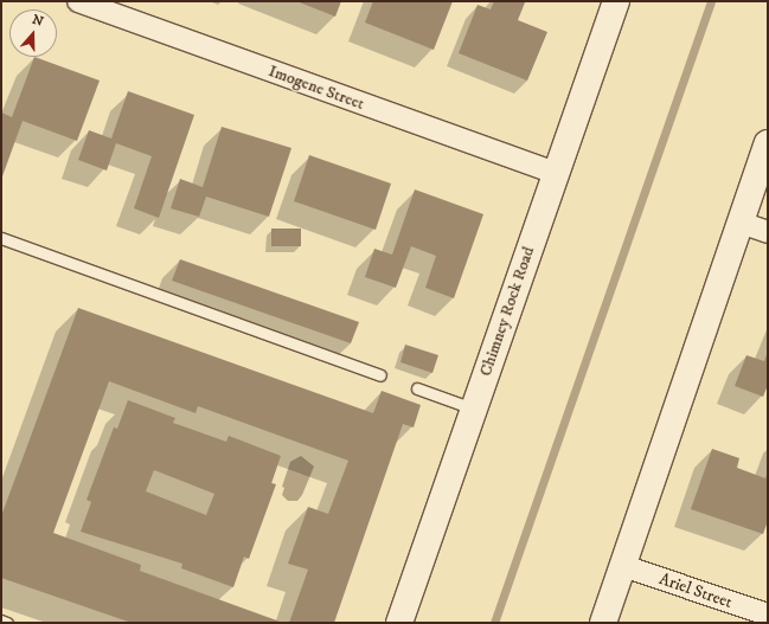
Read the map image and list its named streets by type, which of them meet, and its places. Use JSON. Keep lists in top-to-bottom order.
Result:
{
  "streets": {
    "main road": ["Chimney Rock Road"],
    "street": ["Imogene Street", "Ariel Street"]
  },
  "crossings": [
    ["Imogene Street", "Chimney Rock Road"]
  ],
  "north": "top"
}
